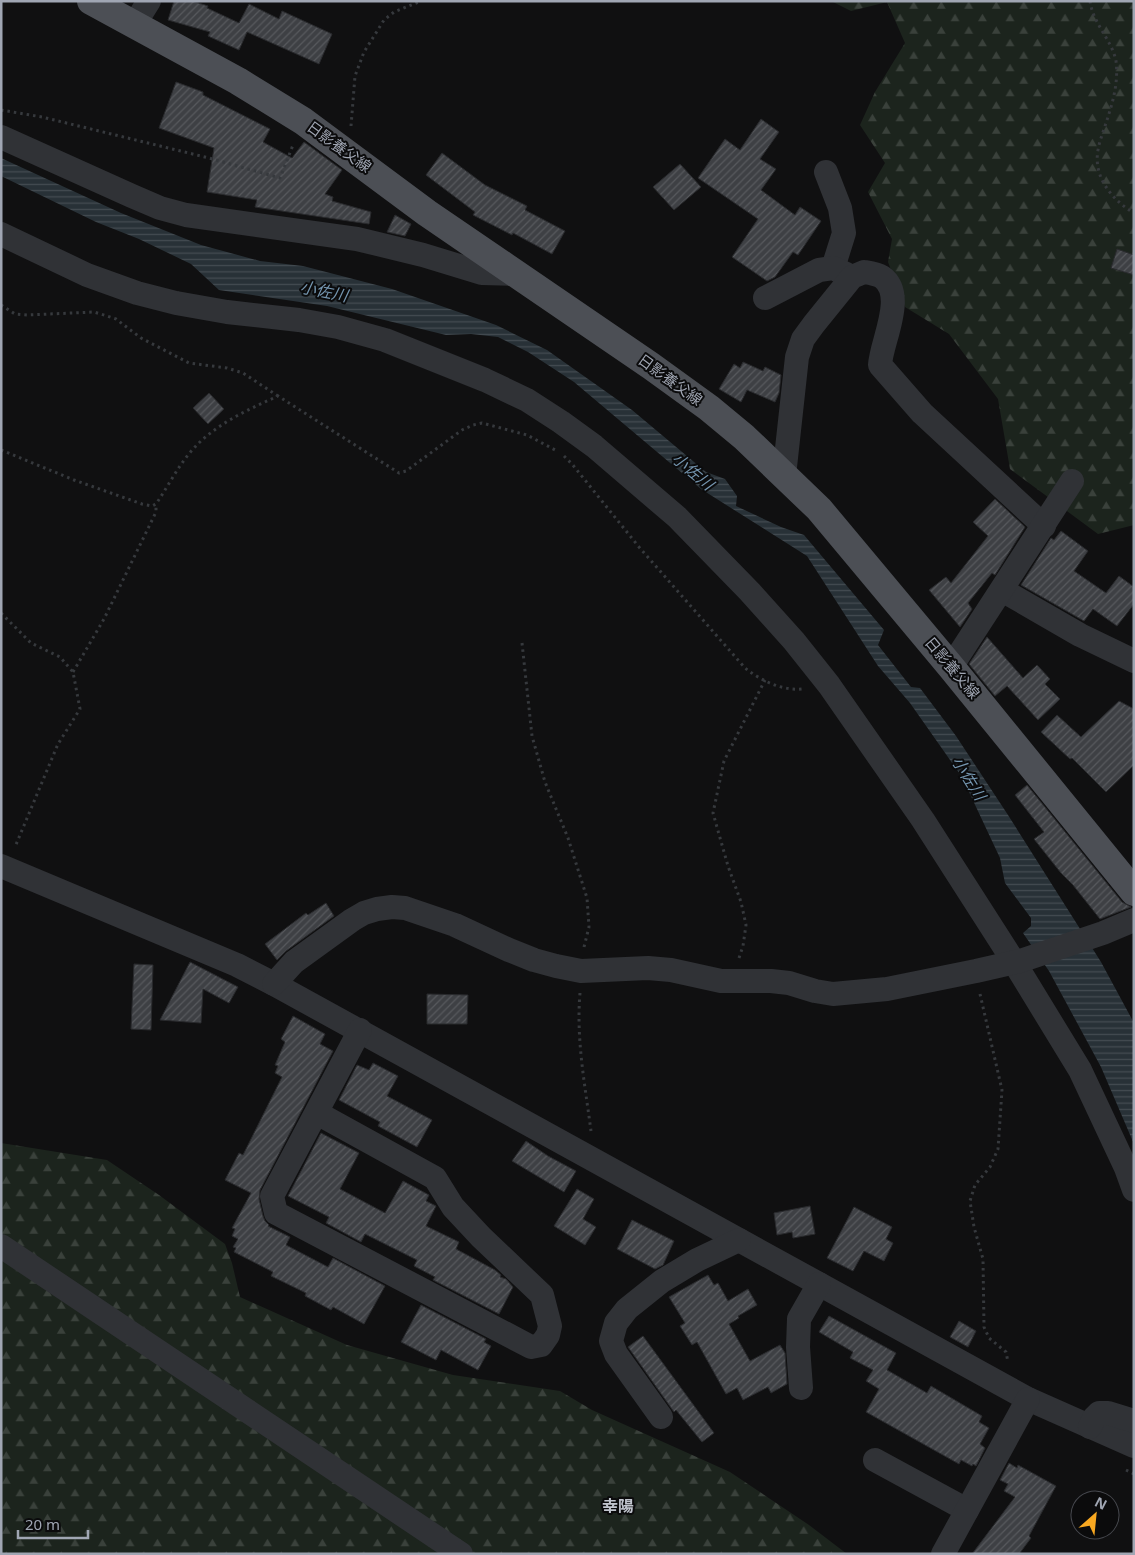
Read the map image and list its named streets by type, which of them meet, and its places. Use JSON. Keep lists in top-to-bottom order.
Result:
{
  "streets": {
    "main road": ["日影養父線"]
  },
  "districts": ["幸陽"],
  "water": ["小佐川"],
  "scale_bar": "20 m",
  "north": "top right"
}
